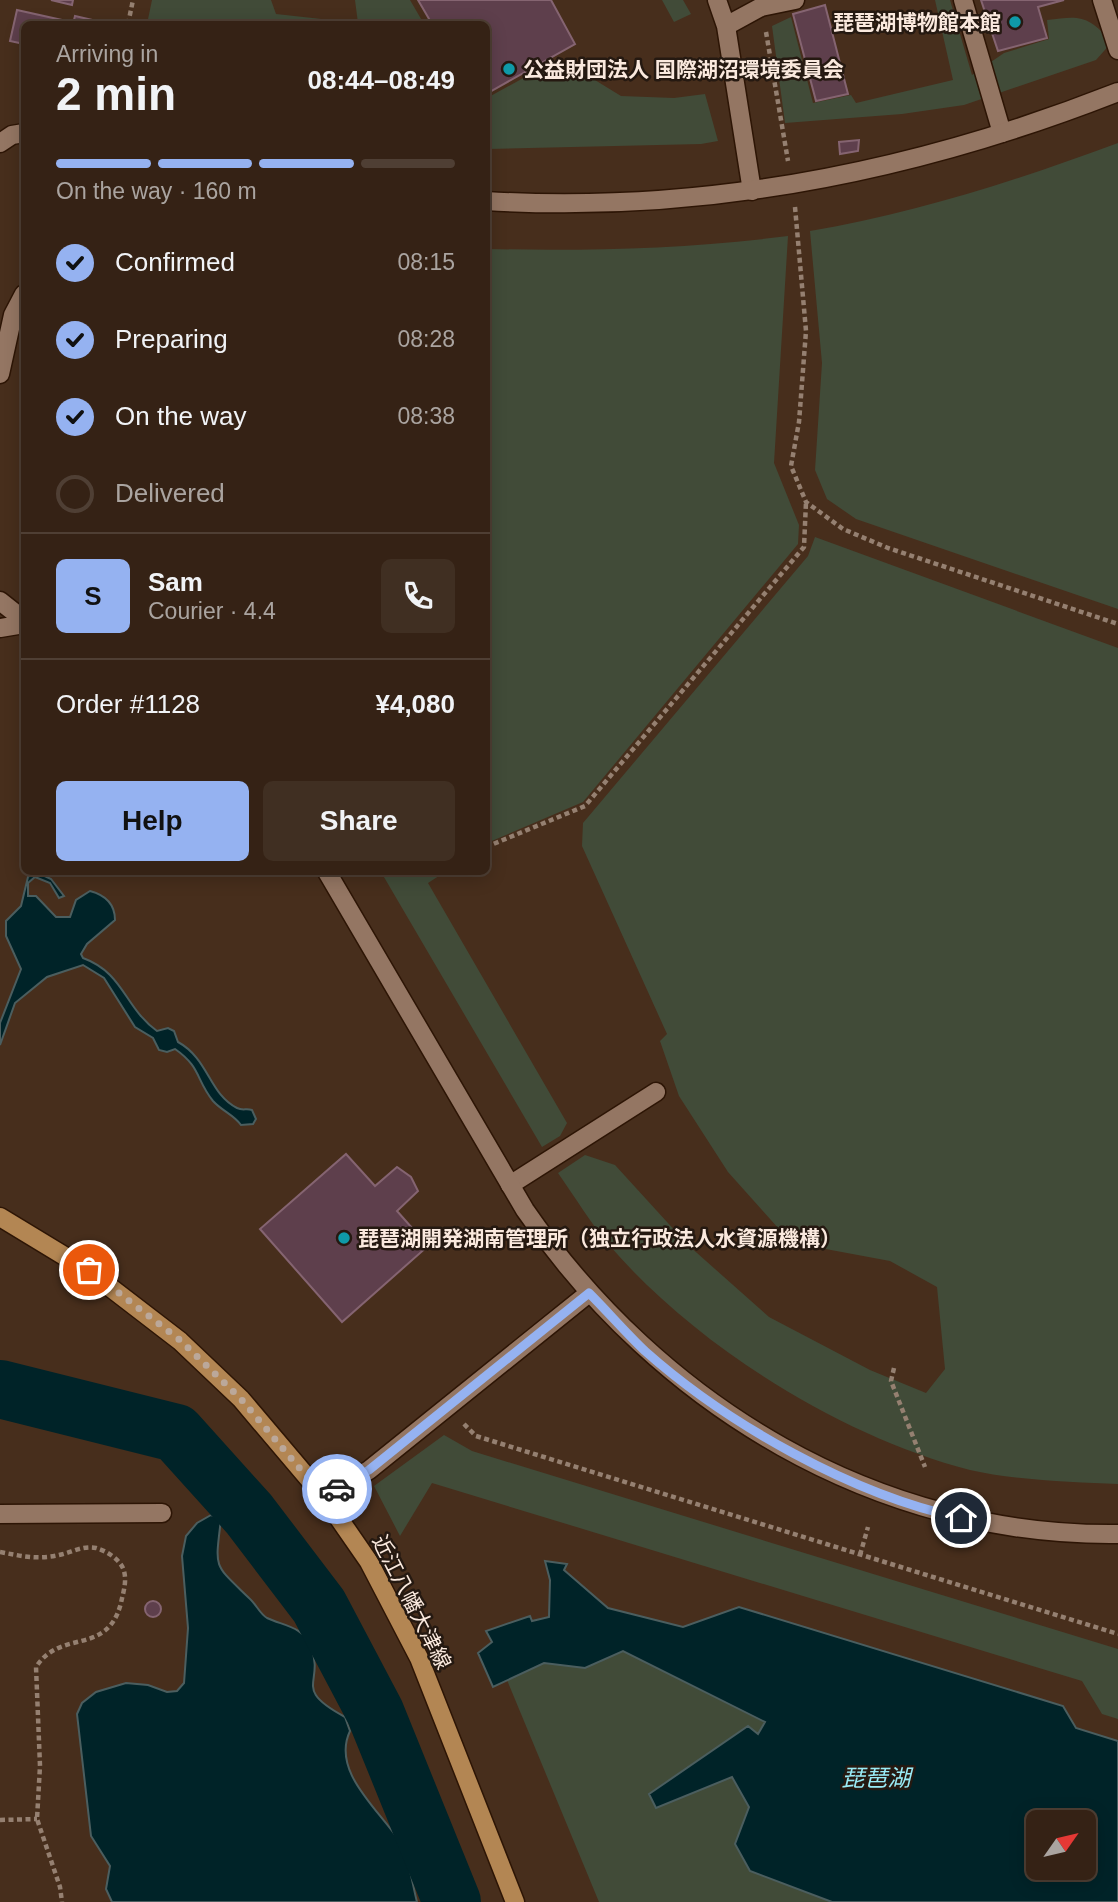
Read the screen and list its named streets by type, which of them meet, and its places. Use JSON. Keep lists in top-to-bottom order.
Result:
{
  "streets": {
    "main road": ["近江八幡大津線"]
  },
  "water": ["琵琶湖"],
  "places": ["琵琶湖博物館本館", "公益財団法人 国際湖沼環境委員会", "琵琶湖開発湖南管理所（独立行政法人水資源機構）"],
  "north": "top right",
  "page": {
    "heading": ["2 min", "Arriving in", "08:44–08:49"],
    "panel": [
      "Sam",
      "Courier · 4.4",
      "Order #1128",
      "¥4,080"
    ],
    "bar": "On the way · 160 m",
    "list": [
      ["Confirmed", "08:15"],
      ["Preparing", "08:28"],
      ["On the way", "08:38"],
      "Delivered"
    ],
    "round": "S",
    "buttons": ["Help", "Share"]
  }
}
